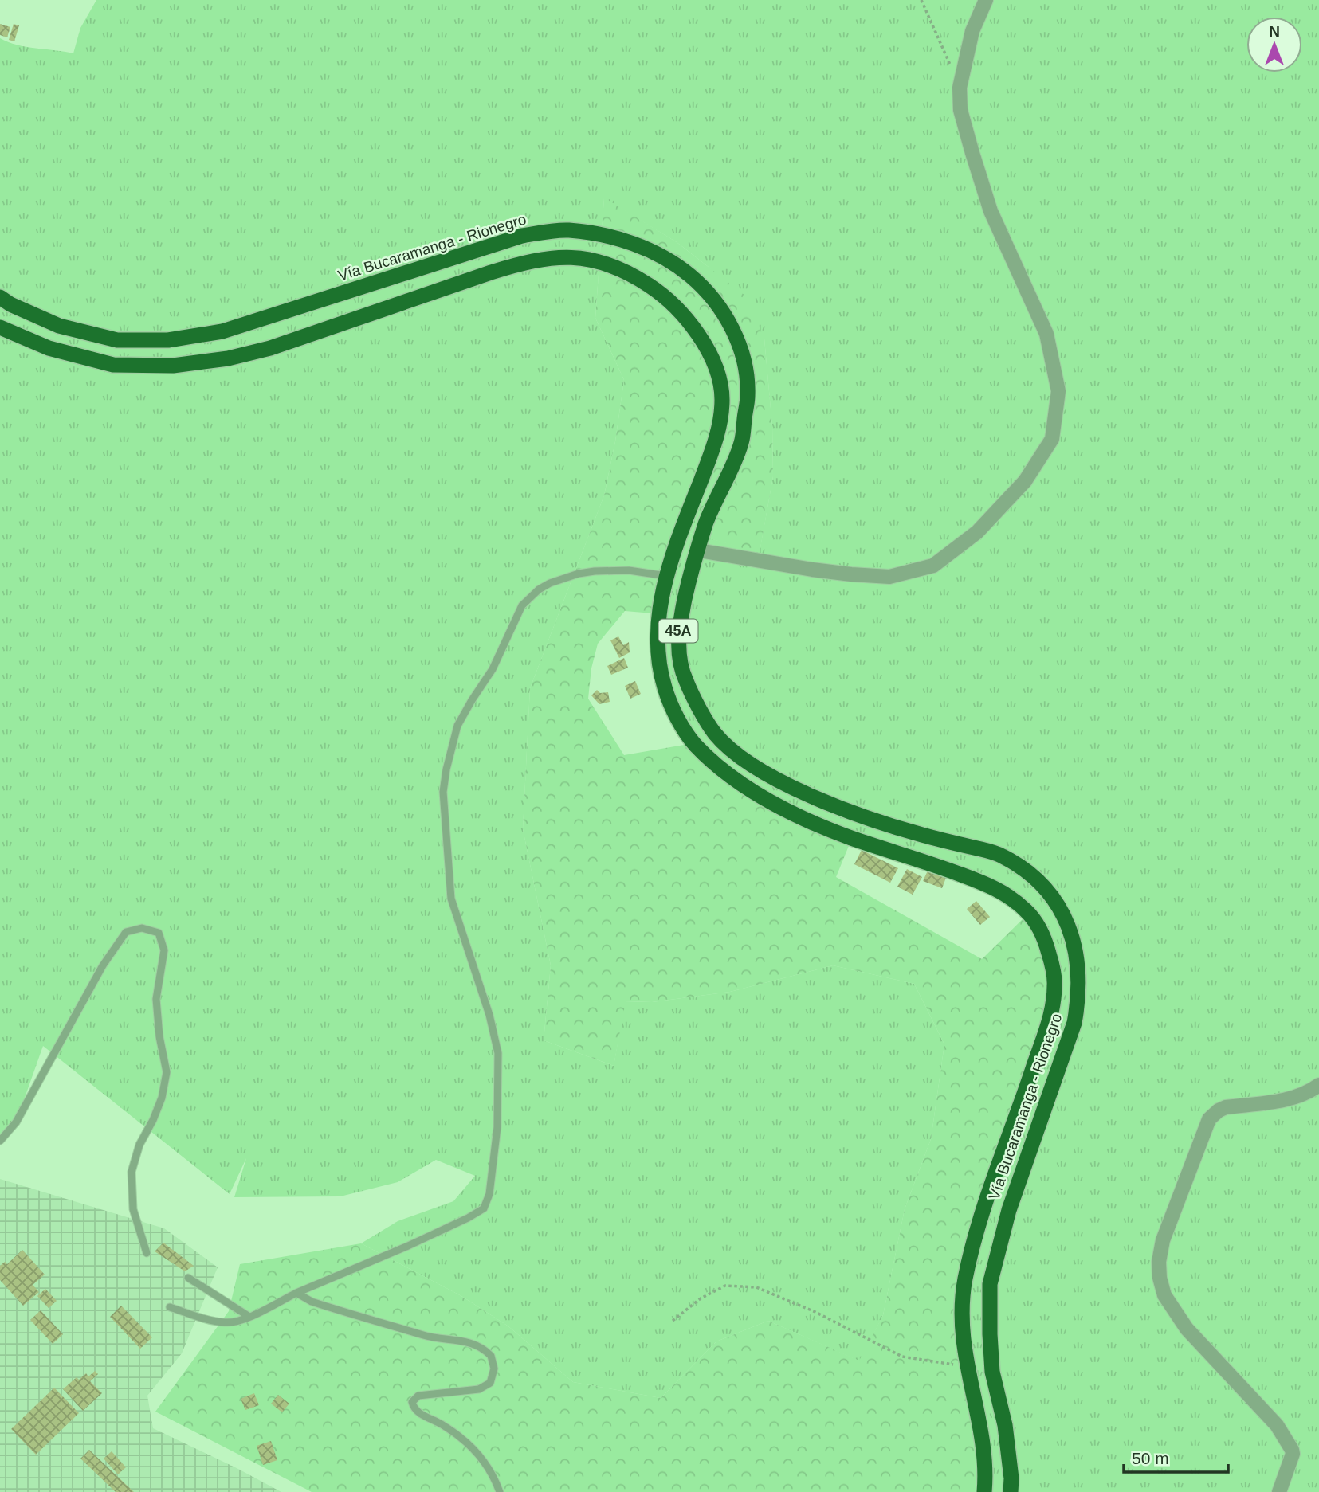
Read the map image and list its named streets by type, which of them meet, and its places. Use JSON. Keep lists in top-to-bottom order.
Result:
{
  "streets": {
    "highway": ["Vía Bucaramanga - Rionegro", "45A"]
  },
  "scale_bar": "50 m",
  "north": "top"
}
